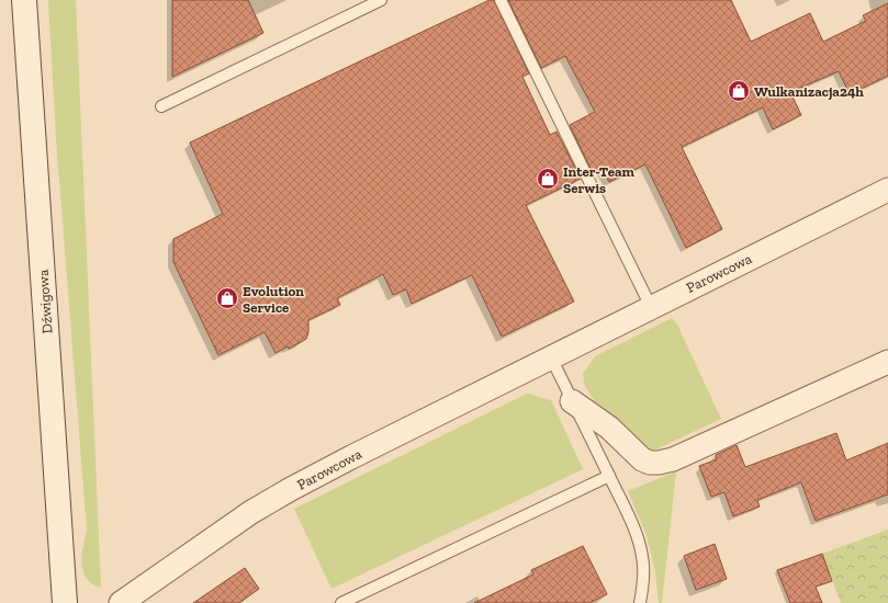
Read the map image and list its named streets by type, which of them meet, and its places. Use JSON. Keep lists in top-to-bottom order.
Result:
{
  "streets": {
    "main road": ["Dźwigowa"],
    "street": ["Parowcowa"]
  },
  "places": {
    "shop": ["Wulkanizacja24h", "Inter-Team Serwis", "Evolution Service"]
  }
}
